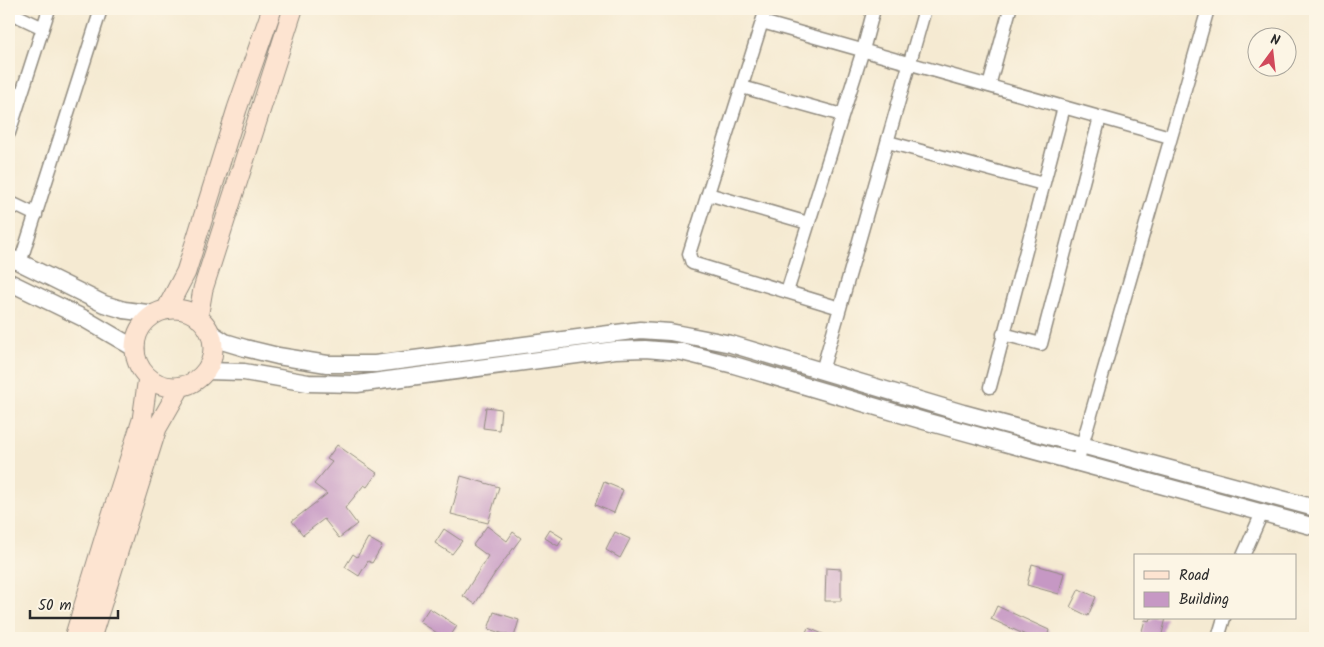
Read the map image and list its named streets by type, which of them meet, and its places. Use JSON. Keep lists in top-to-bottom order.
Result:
{
  "legend": ["Road", "Building"],
  "scale_bar": "50 m",
  "north": "top"
}
